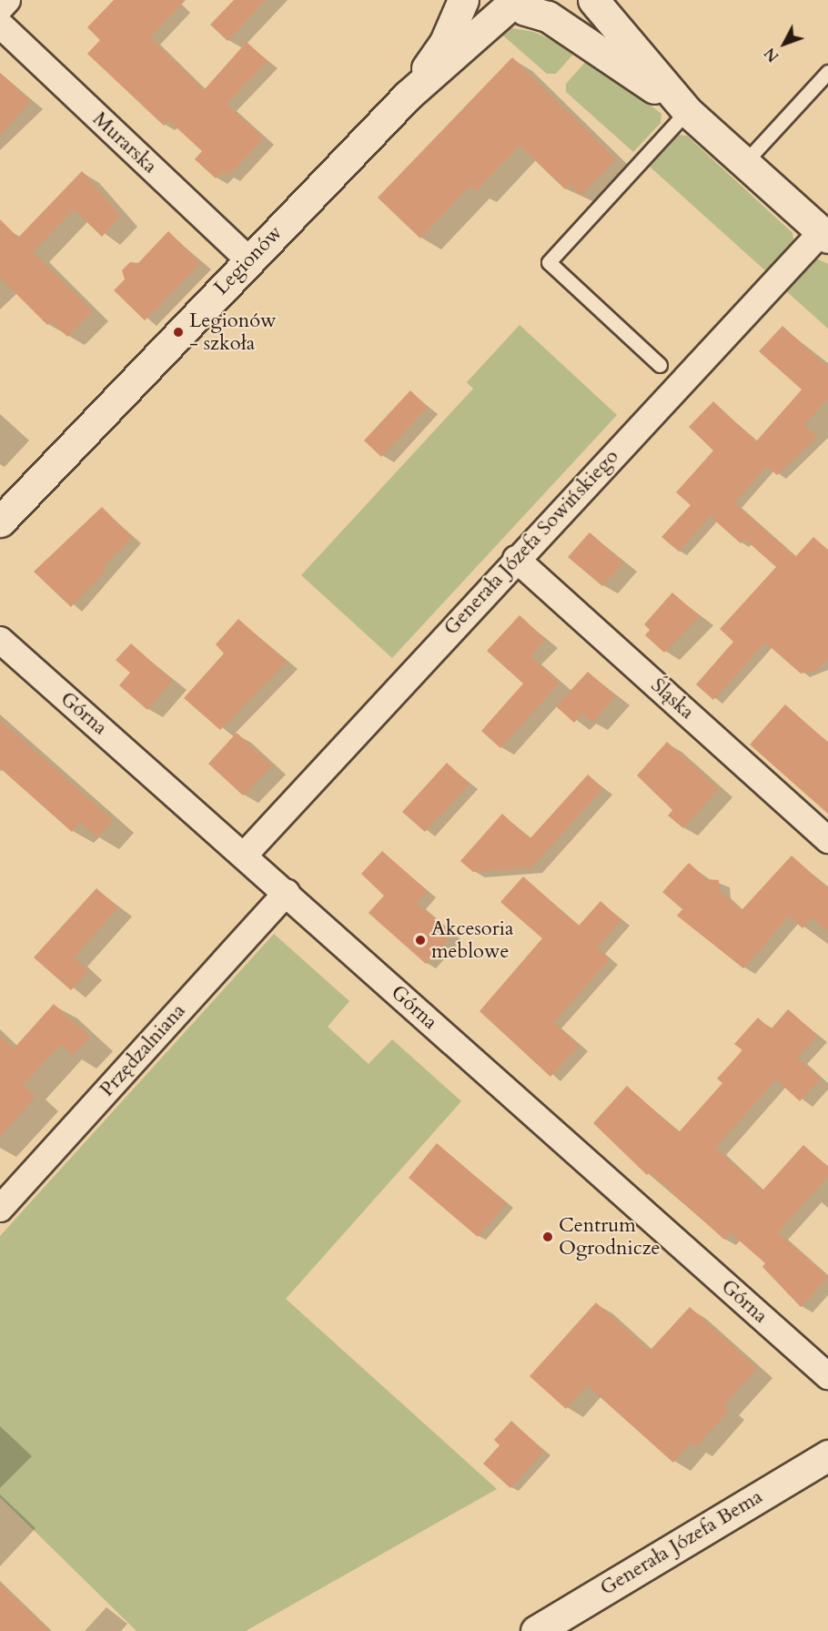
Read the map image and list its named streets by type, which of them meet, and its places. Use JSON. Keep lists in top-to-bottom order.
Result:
{
  "streets": {
    "street": [
      "Murarska",
      "Legionów",
      "Generała Józefa Sowińskiego",
      "Śląska",
      "Górna",
      "Przędzalniana",
      "Generała Józefa Bema"
    ]
  },
  "crossings": [
    ["Murarska", "Legionów"],
    ["Generała Józefa Sowińskiego", "Śląska"],
    ["Generała Józefa Sowińskiego", "Górna"],
    ["Górna", "Przędzalniana"]
  ],
  "places": ["Legionów - szkoła", "Akcesoria meblowe", "Centrum Ogrodnicze"],
  "north": "bottom left"
}
